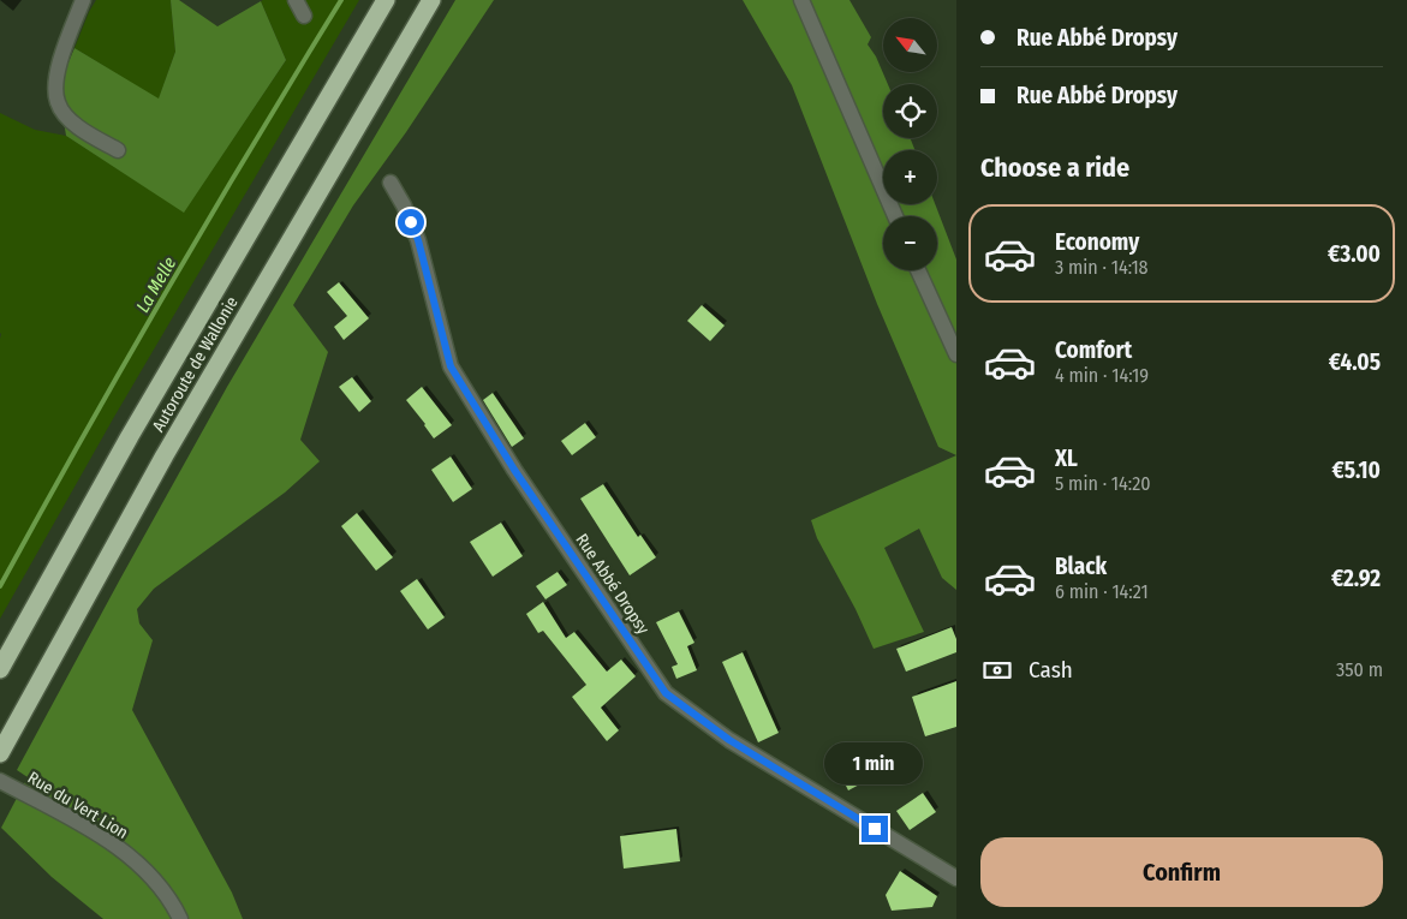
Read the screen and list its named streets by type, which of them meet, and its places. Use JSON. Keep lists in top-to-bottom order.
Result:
{
  "streets": {
    "highway": ["Autoroute de Wallonie"],
    "street": ["Rue Abbé Dropsy", "Rue du Vert Lion"]
  },
  "water": ["La Melle"],
  "north": "top left",
  "page": {
    "banner": ["Rue Abbé Dropsy", "Rue Abbé Dropsy"],
    "map_buttons": ["+", "−"],
    "heading": "Choose a ride",
    "list": [
      {
        "name": "Economy",
        "note": "3 min · 14:18",
        "value": "€3.00"
      },
      {
        "name": "Comfort",
        "note": "4 min · 14:19",
        "value": "€4.05"
      },
      {
        "name": "XL",
        "note": "5 min · 14:20",
        "value": "€5.10"
      },
      {
        "name": "Black",
        "note": "6 min · 14:21",
        "value": "€2.92"
      }
    ],
    "pay": ["Cash", "350 m"],
    "bubble": "1 min",
    "buttons": "Confirm"
  }
}
